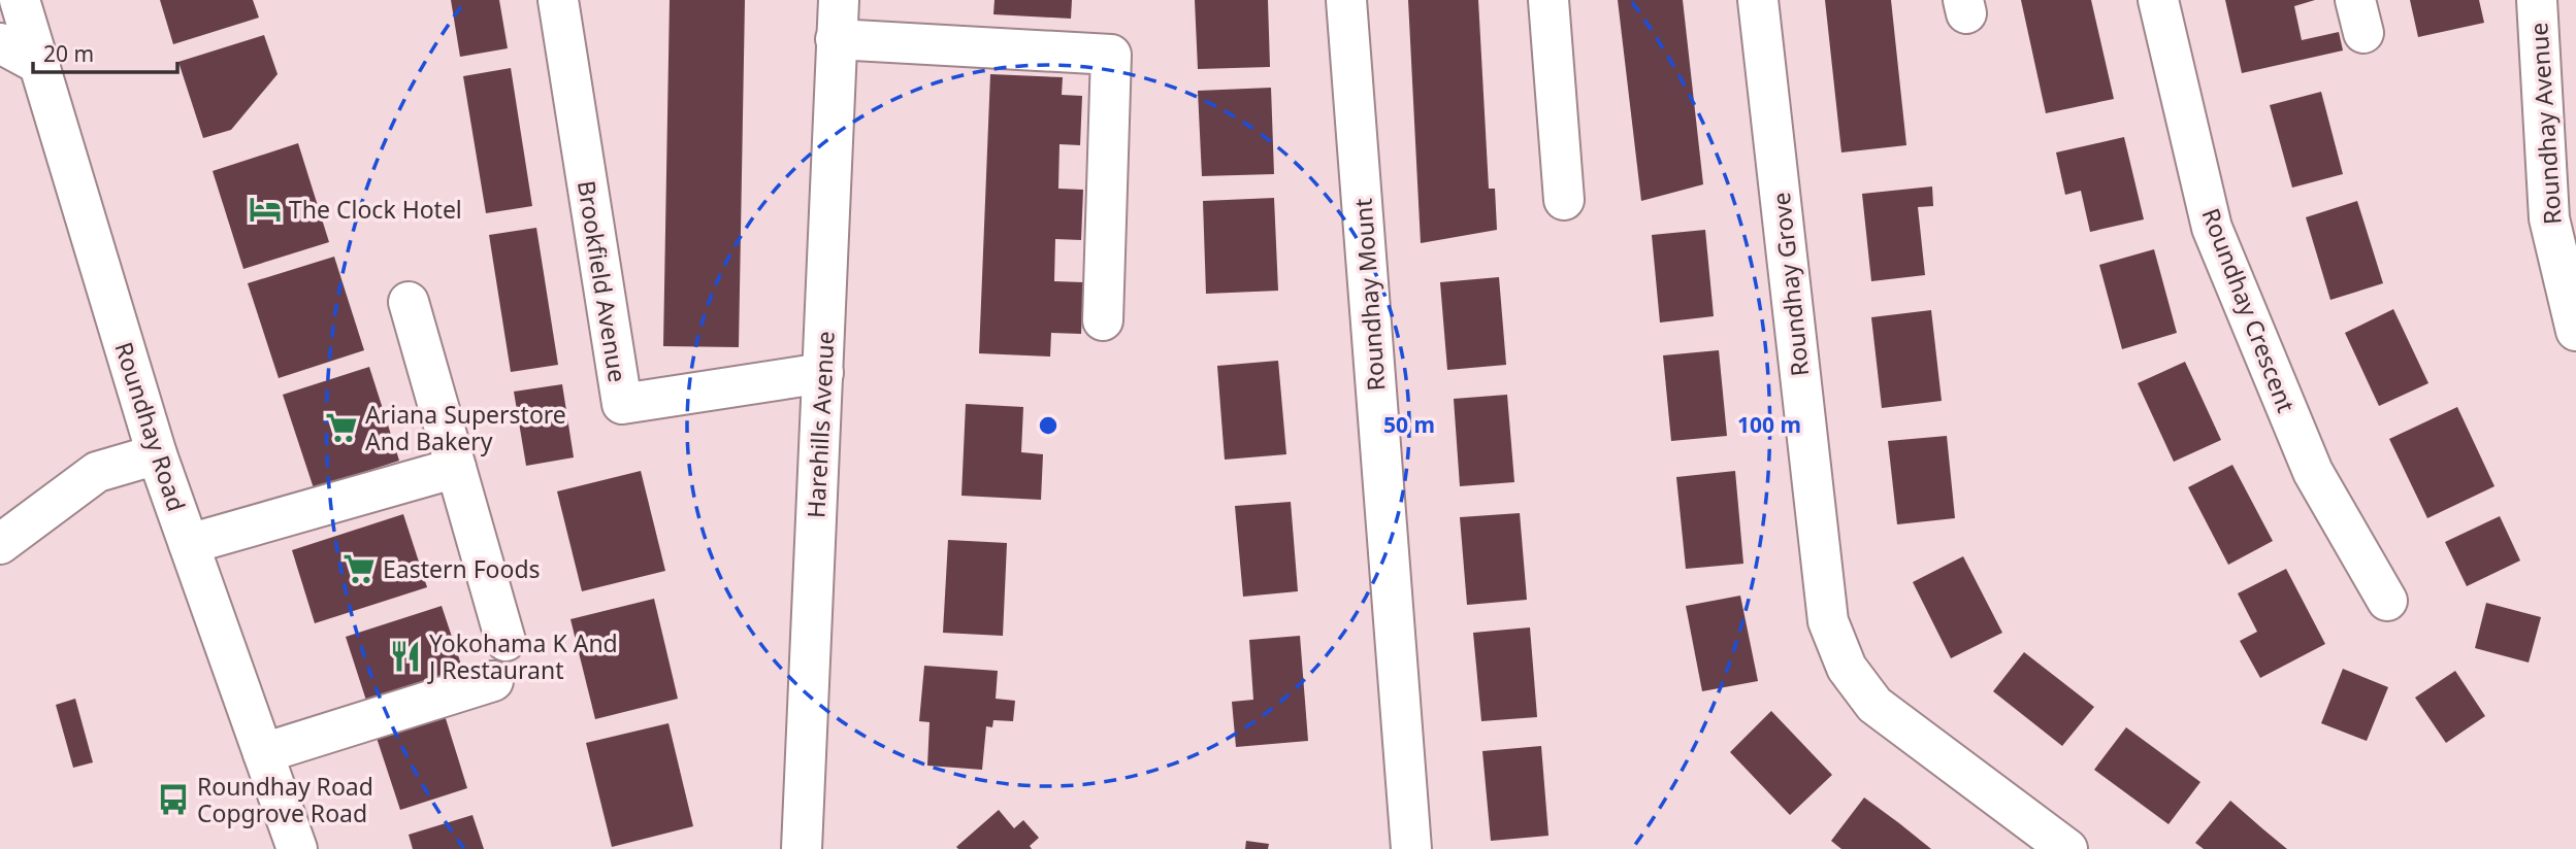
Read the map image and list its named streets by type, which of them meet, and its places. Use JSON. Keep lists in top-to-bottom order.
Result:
{
  "streets": {
    "street": [
      "Roundhay Avenue",
      "Brookfield Avenue",
      "Roundhay Grove",
      "Roundhay Mount",
      "Roundhay Crescent",
      "Harehills Avenue",
      "Roundhay Road"
    ]
  },
  "crossings": [
    ["Brookfield Avenue", "Harehills Avenue"]
  ],
  "places": {
    "hotel": ["The Clock Hotel"],
    "supermarket": ["Ariana Superstore And Bakery", "Eastern Foods"],
    "restaurant": ["Yokohama K And J Restaurant"],
    "bus stop": ["Roundhay Road Copgrove Road"]
  },
  "scale_bar": "20 m",
  "rings": ["50 m", "100 m"]
}
